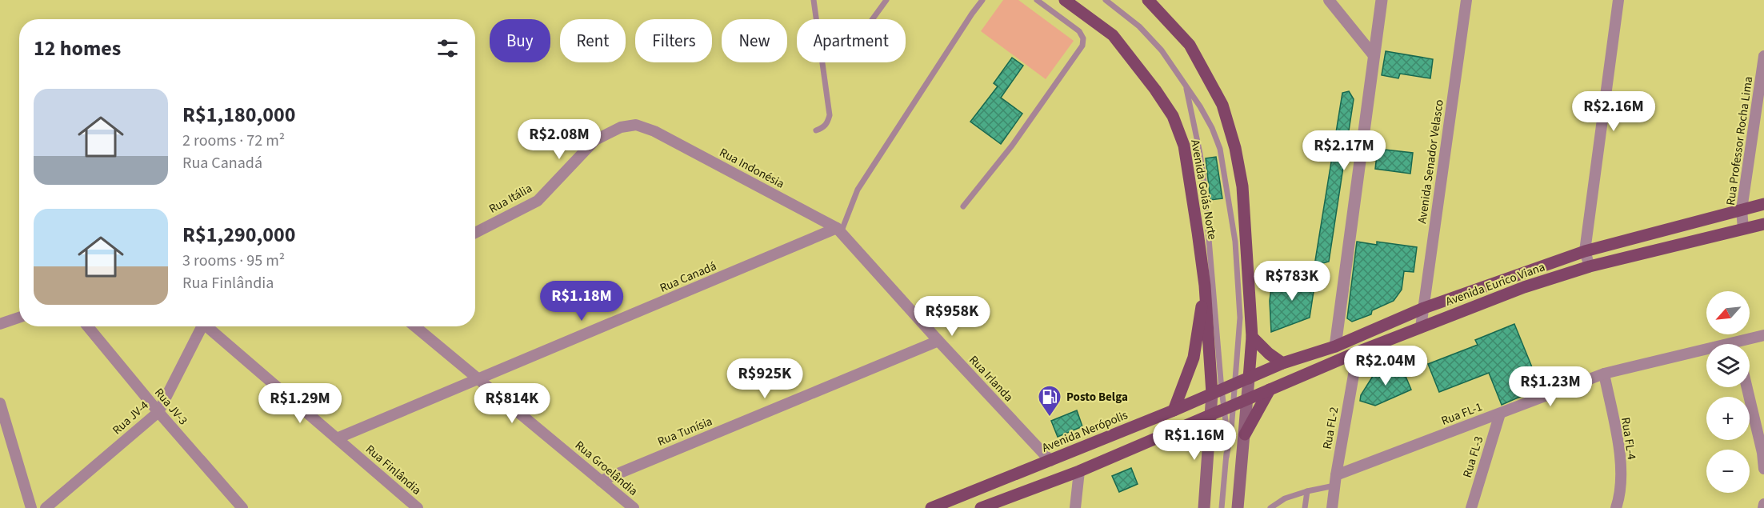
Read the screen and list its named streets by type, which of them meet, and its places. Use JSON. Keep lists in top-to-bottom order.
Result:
{
  "streets": {
    "main road": ["Avenida Goiás Norte", "Avenida Eurico Viana", "Avenida Nerópolis"],
    "street": [
      "Rua Professor Rocha Lima",
      "Avenida Senador Velasco",
      "Rua Indonésia",
      "Rua Itália",
      "Rua Canadá",
      "Rua Irlanda",
      "Rua JV-3",
      "Rua FL-1",
      "Rua JV-4",
      "Rua FL-2",
      "Rua Tunísia",
      "Rua FL-4",
      "Rua FL-3",
      "Rua Groelândia",
      "Rua Finlândia"
    ]
  },
  "crossings": [
    ["Rua Professor Rocha Lima", "Avenida Eurico Viana"],
    ["Avenida Senador Velasco", "Avenida Eurico Viana"],
    ["Rua Indonésia", "Rua Itália"],
    ["Rua Indonésia", "Rua Canadá"],
    ["Rua Indonésia", "Rua Irlanda"],
    ["Rua Canadá", "Rua Irlanda"],
    ["Rua Canadá", "Rua Groelândia"],
    ["Rua Canadá", "Rua Finlândia"],
    ["Avenida Eurico Viana", "Rua FL-2"],
    ["Avenida Eurico Viana", "Avenida Nerópolis"],
    ["Rua Irlanda", "Rua Tunísia"],
    ["Rua Irlanda", "Avenida Nerópolis"],
    ["Rua JV-3", "Rua JV-4"],
    ["Rua FL-1", "Rua FL-2"],
    ["Rua FL-1", "Rua FL-4"],
    ["Rua FL-1", "Rua FL-3"],
    ["Rua Tunísia", "Rua Groelândia"]
  ],
  "places": {
    "fuel station": ["Posto Belga"]
  },
  "north": "bottom left",
  "page": {
    "chip": [
      "Buy",
      "Rent",
      "Filters",
      "New",
      "Apartment"
    ],
    "heading": "12 homes",
    "list": [
      {
        "name": "R$1,180,000",
        "note": "2 rooms · 72 m² · Rua Canadá"
      },
      {
        "name": "R$1,290,000",
        "note": "3 rooms · 95 m² · Rua Finlândia"
      }
    ],
    "price": [
      "R$2.16M",
      "R$2.08M",
      "R$2.17M",
      "R$783K",
      "R$1.18M",
      "R$958K",
      "R$2.04M",
      "R$925K",
      "R$1.23M",
      "R$1.29M",
      "R$814K",
      "R$1.16M"
    ],
    "map_buttons": ["+", "−"]
  }
}
